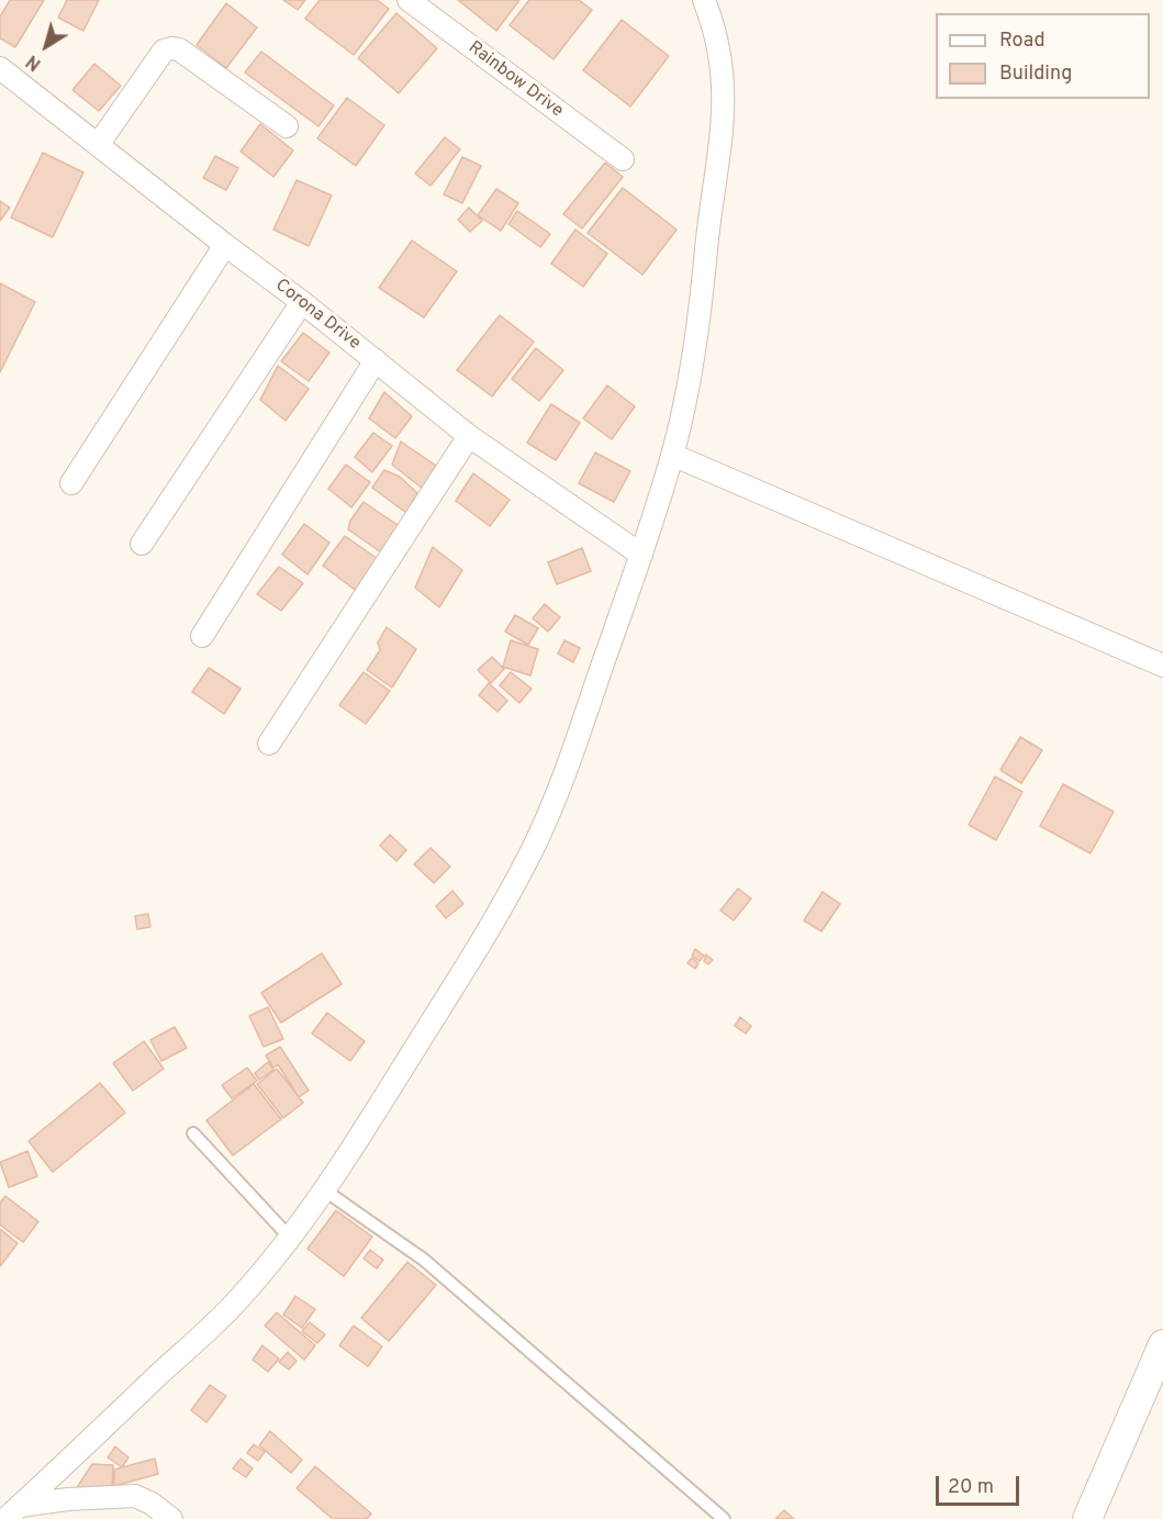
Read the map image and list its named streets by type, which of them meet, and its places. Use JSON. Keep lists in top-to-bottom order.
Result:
{
  "streets": {
    "street": ["Rainbow Drive", "Corona Drive"]
  },
  "legend": ["Road", "Building"],
  "scale_bar": "20 m",
  "north": "bottom left"
}
